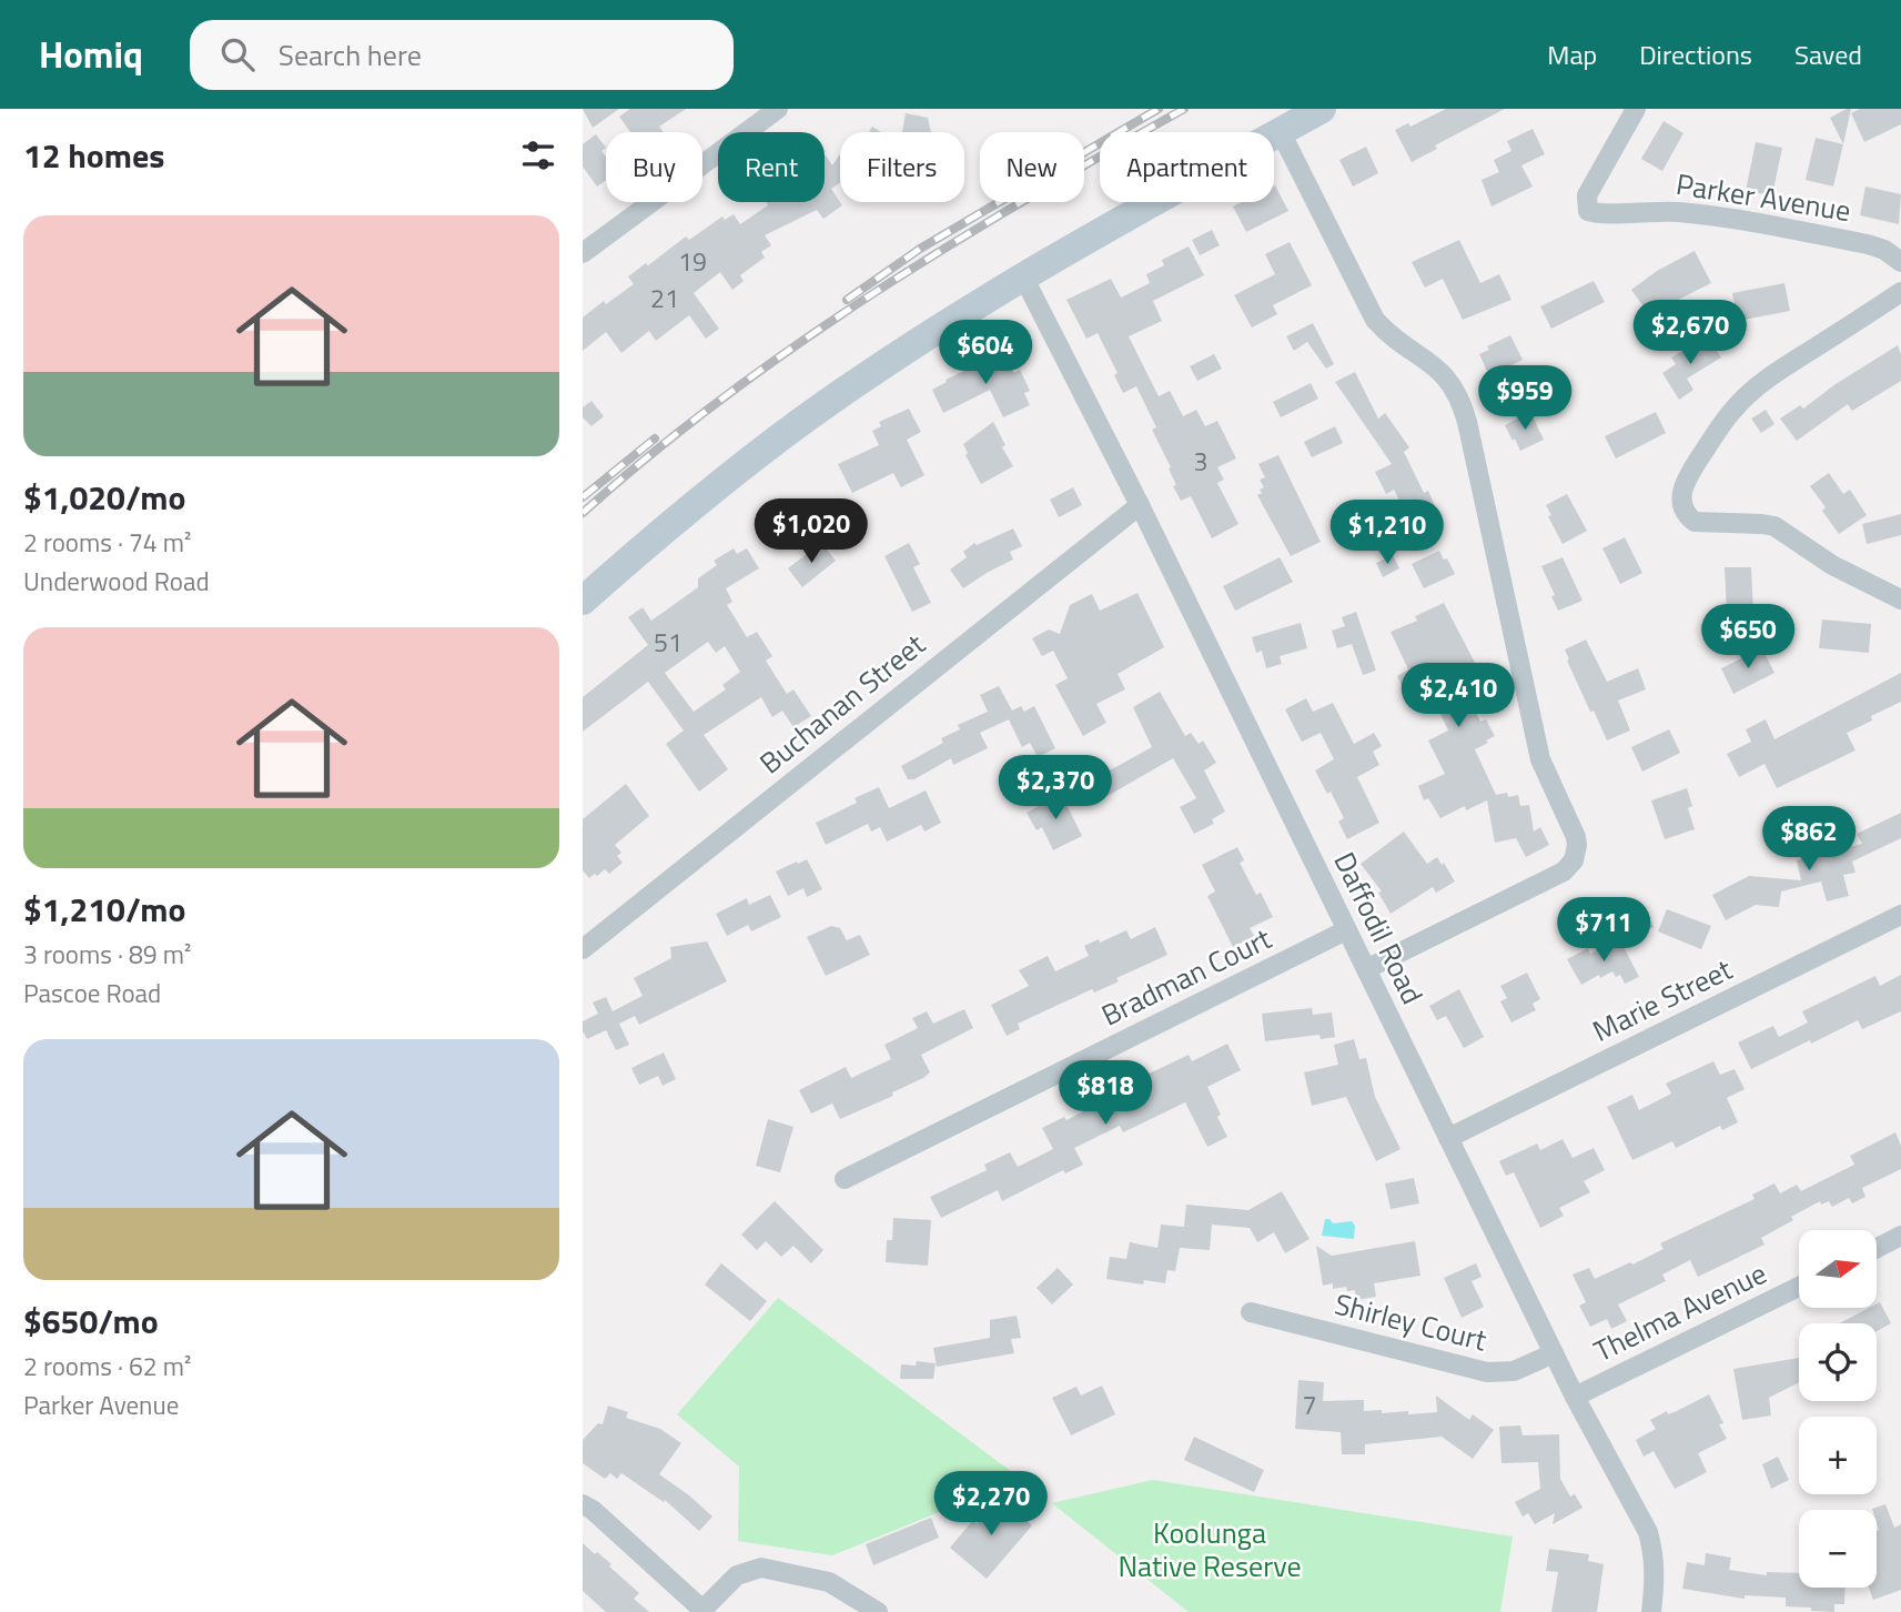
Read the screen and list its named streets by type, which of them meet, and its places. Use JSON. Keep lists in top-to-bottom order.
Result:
{
  "streets": {
    "street": [
      "Parker Avenue",
      "Buchanan Street",
      "Daffodil Road",
      "Bradman Court",
      "Marie Street",
      "Thelma Avenue",
      "Shirley Court"
    ]
  },
  "crossings": [
    ["Buchanan Street", "Daffodil Road"],
    ["Daffodil Road", "Bradman Court"],
    ["Daffodil Road", "Marie Street"],
    ["Daffodil Road", "Thelma Avenue"],
    ["Daffodil Road", "Shirley Court"]
  ],
  "parks": ["Koolunga Native Reserve"],
  "house_numbers": [
    "19",
    "21",
    "3",
    "51",
    "7"
  ],
  "north": "right",
  "page": {
    "header": "Homiq",
    "search": "Search here",
    "nav": ["Map", "Directions", "Saved"],
    "heading": "12 homes",
    "chip": [
      "Buy",
      "Rent",
      "Filters",
      "New",
      "Apartment"
    ],
    "list": [
      {
        "name": "$1,020/mo",
        "note": "2 rooms · 74 m² · Underwood Road"
      },
      {
        "name": "$1,210/mo",
        "note": "3 rooms · 89 m² · Pascoe Road"
      },
      {
        "name": "$650/mo",
        "note": "2 rooms · 62 m² · Parker Avenue"
      }
    ],
    "price": [
      "$2,670",
      "$604",
      "$959",
      "$1,020",
      "$1,210",
      "$650",
      "$2,410",
      "$2,370",
      "$862",
      "$711",
      "$818",
      "$2,270"
    ],
    "map_buttons": ["+", "−"]
  }
}
